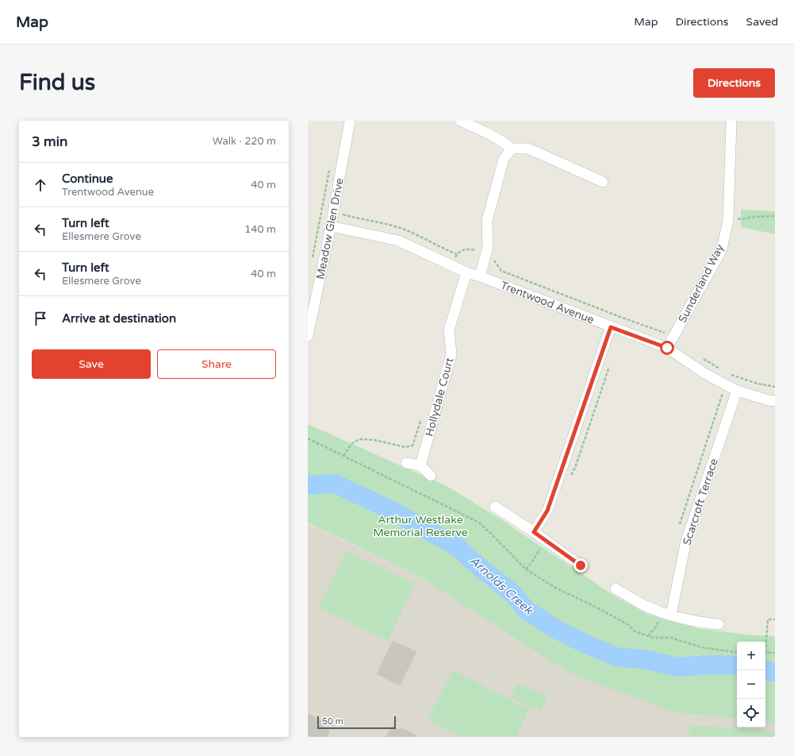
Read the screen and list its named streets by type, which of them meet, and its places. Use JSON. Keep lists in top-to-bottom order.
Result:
{
  "streets": {
    "street": [
      "Meadow Glen Drive",
      "Sunderland Way",
      "Trentwood Avenue",
      "Hollydale Court",
      "Scarcroft Terrace"
    ]
  },
  "crossings": [
    ["Meadow Glen Drive", "Trentwood Avenue"],
    ["Sunderland Way", "Trentwood Avenue"],
    ["Trentwood Avenue", "Hollydale Court"],
    ["Trentwood Avenue", "Scarcroft Terrace"]
  ],
  "water": ["Arnolds Creek"],
  "parks": ["Arthur Westlake Memorial Reserve"],
  "scale_bar": "50 m",
  "page": {
    "header": "Map",
    "nav": ["Map", "Directions", "Saved"],
    "buttons": [
      "Directions",
      ["Save", "Share"]
    ],
    "title": "Find us",
    "heading": ["3 min", "Walk · 220 m"],
    "list": [
      ["Continue", "Trentwood Avenue", "40 m"],
      ["Turn left", "Ellesmere Grove", "140 m"],
      ["Turn left", "Ellesmere Grove", "40 m"],
      "Arrive at destination"
    ],
    "map_buttons": ["+", "−"],
    "scale": "50 m"
  }
}
